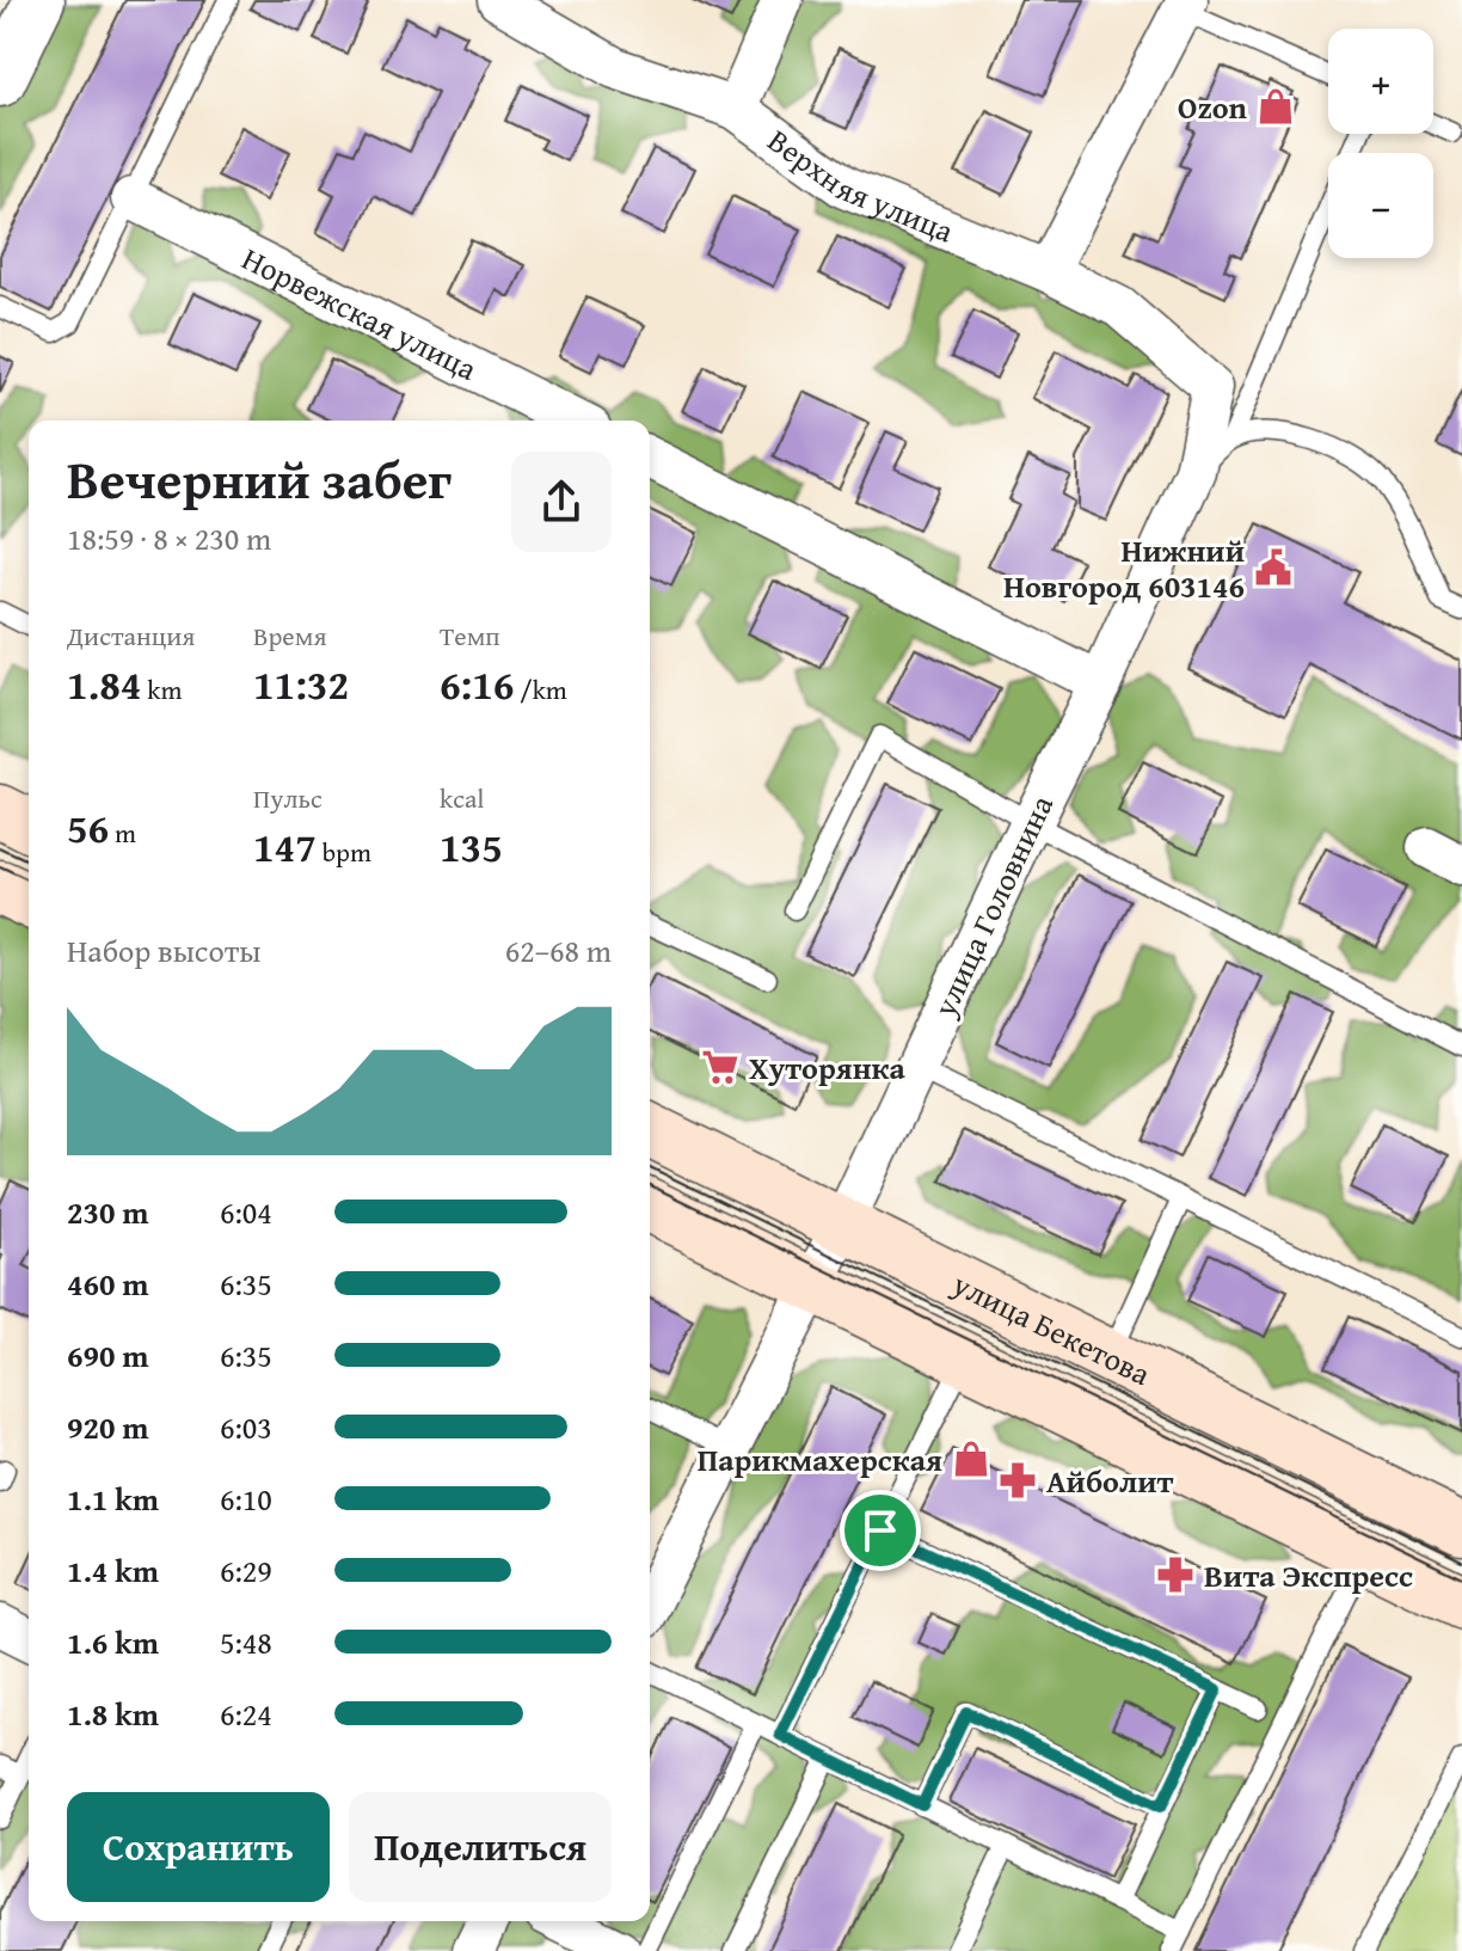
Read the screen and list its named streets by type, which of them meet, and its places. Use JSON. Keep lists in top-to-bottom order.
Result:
{
  "streets": {
    "main road": ["улица Бекетова"],
    "street": ["Верхняя улица", "Норвежская улица", "улица Головнина"]
  },
  "crossings": [
    ["Верхняя улица", "улица Головнина"],
    ["улица Головнина", "улица Бекетова"]
  ],
  "places": {
    "shop": ["Ozon", "Парикмахерская"],
    "public building": ["Нижний Новгород 603146"],
    "supermarket": ["Хуторянка"],
    "pharmacy": ["Айболит", "Вита Экспресс"]
  },
  "page": {
    "map_buttons": ["+", "−"],
    "heading": ["Вечерний забег", "18:59 · 8 × 230 m"],
    "stats": [
      ["Дистанция", "1.84 km"],
      ["Время", "11:32"],
      ["Темп", "6:16 /km"],
      ["56 m"],
      ["Пульс", "147 bpm"],
      ["kcal", "135"]
    ],
    "chart": ["Набор высоты", "62–68 m"],
    "list": [
      {
        "name": "230 m",
        "note": "6:04"
      },
      {
        "name": "460 m",
        "note": "6:35"
      },
      {
        "name": "690 m",
        "note": "6:35"
      },
      {
        "name": "920 m",
        "note": "6:03"
      },
      {
        "name": "1.1 km",
        "note": "6:10"
      },
      {
        "name": "1.4 km",
        "note": "6:29"
      },
      {
        "name": "1.6 km",
        "note": "5:48"
      },
      {
        "name": "1.8 km",
        "note": "6:24"
      }
    ],
    "buttons": ["Сохранить", "Поделиться"]
  }
}
